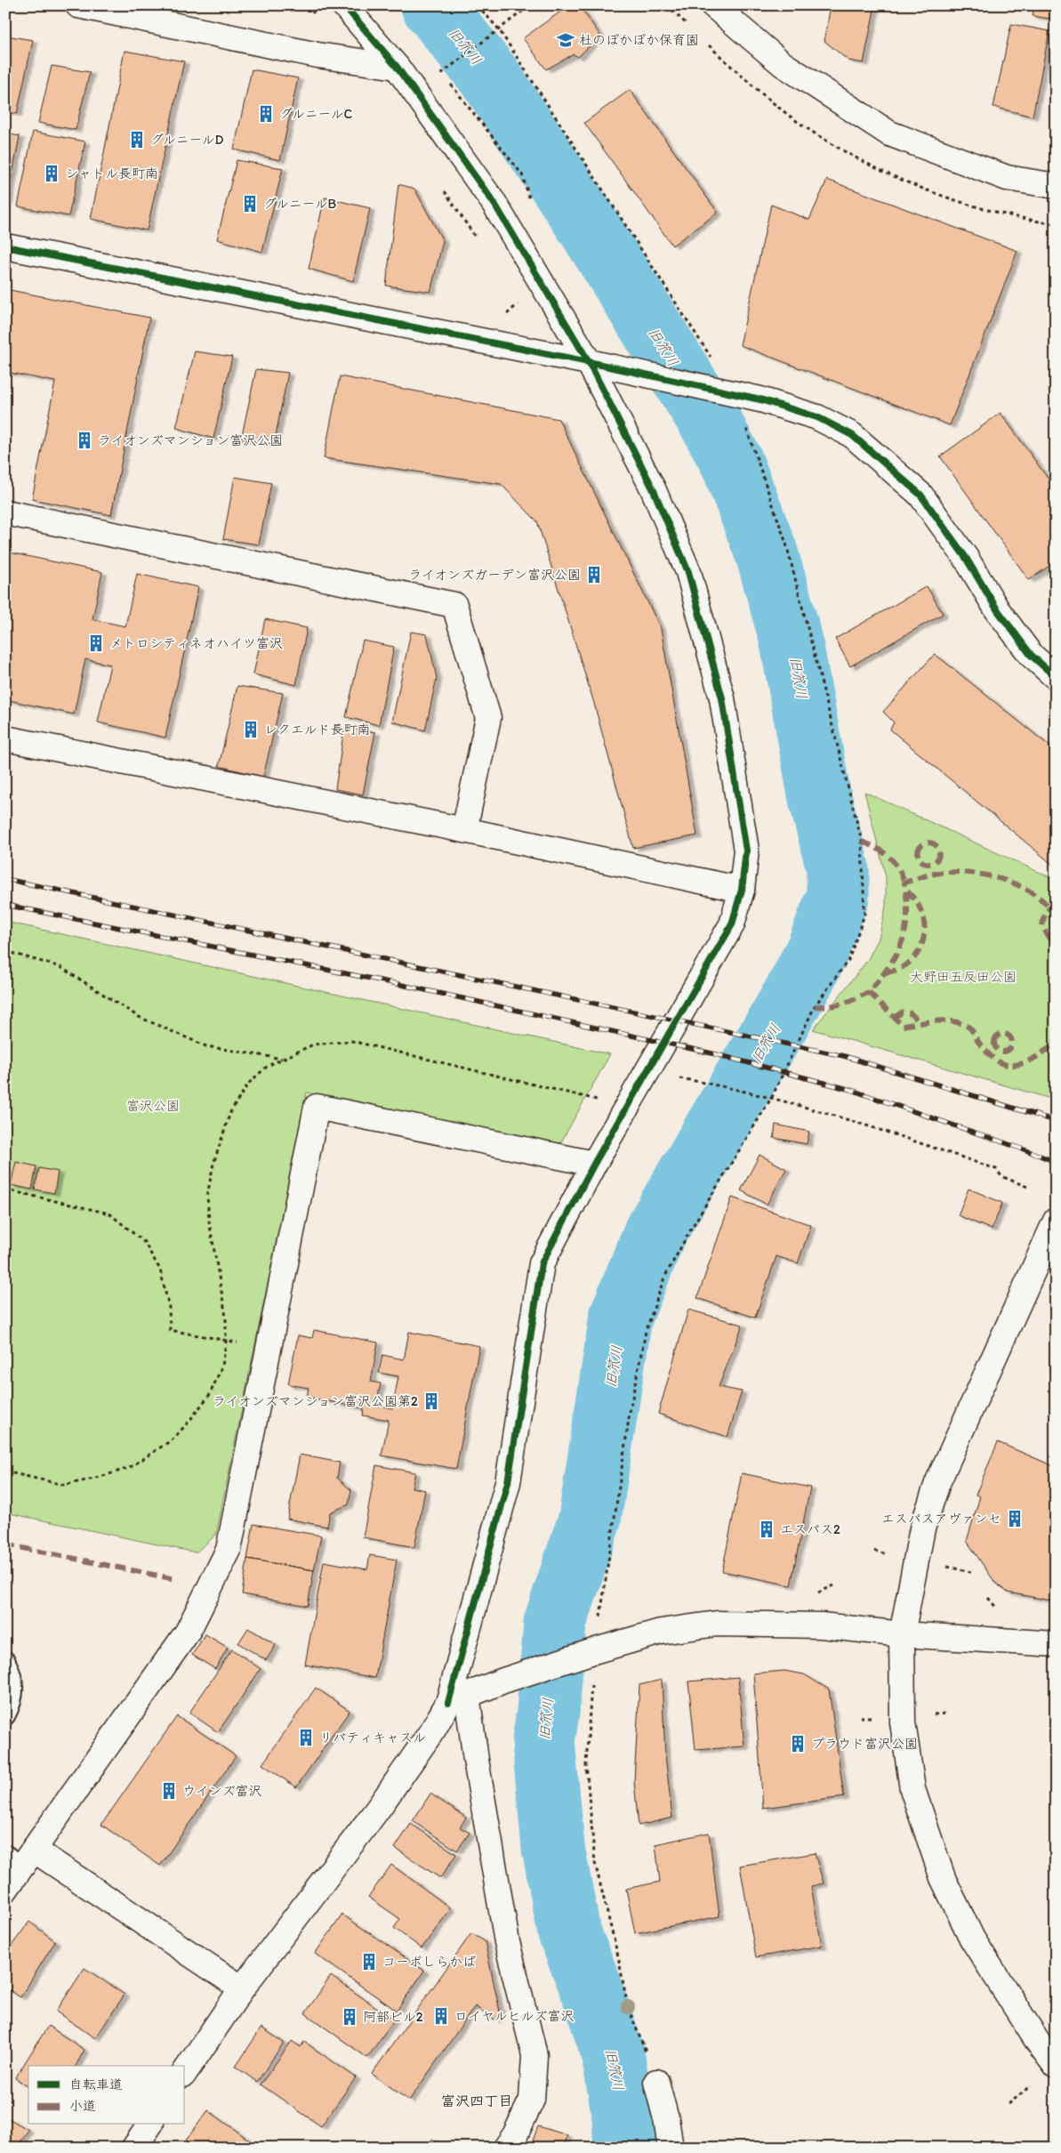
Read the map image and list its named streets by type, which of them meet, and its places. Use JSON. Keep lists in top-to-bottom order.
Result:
{
  "districts": ["富沢四丁目"],
  "water": ["旧笊川"],
  "parks": ["大野田五反田公園", "富沢公園"],
  "places": {
    "school or university": ["杜のぽかぽか保育園"],
    "building": [
      "グルニールC",
      "グルニールD",
      "シャトル長町南",
      "グルニールB",
      "ライオンズマンション富沢公園",
      "ライオンズガーデン富沢公園",
      "メトロシティネオハイツ富沢",
      "レクエルド長町南",
      "ライオンズマンション富沢公園第2",
      "エスパスアヴァンセ",
      "エスパス2",
      "リバティキャスル",
      "プラウド富沢公園",
      "ウインズ富沢",
      "コーポしらかば",
      "ロイヤルヒルズ富沢",
      "阿部ビル2"
    ]
  },
  "legend": ["自転車道", "小道"]
}
